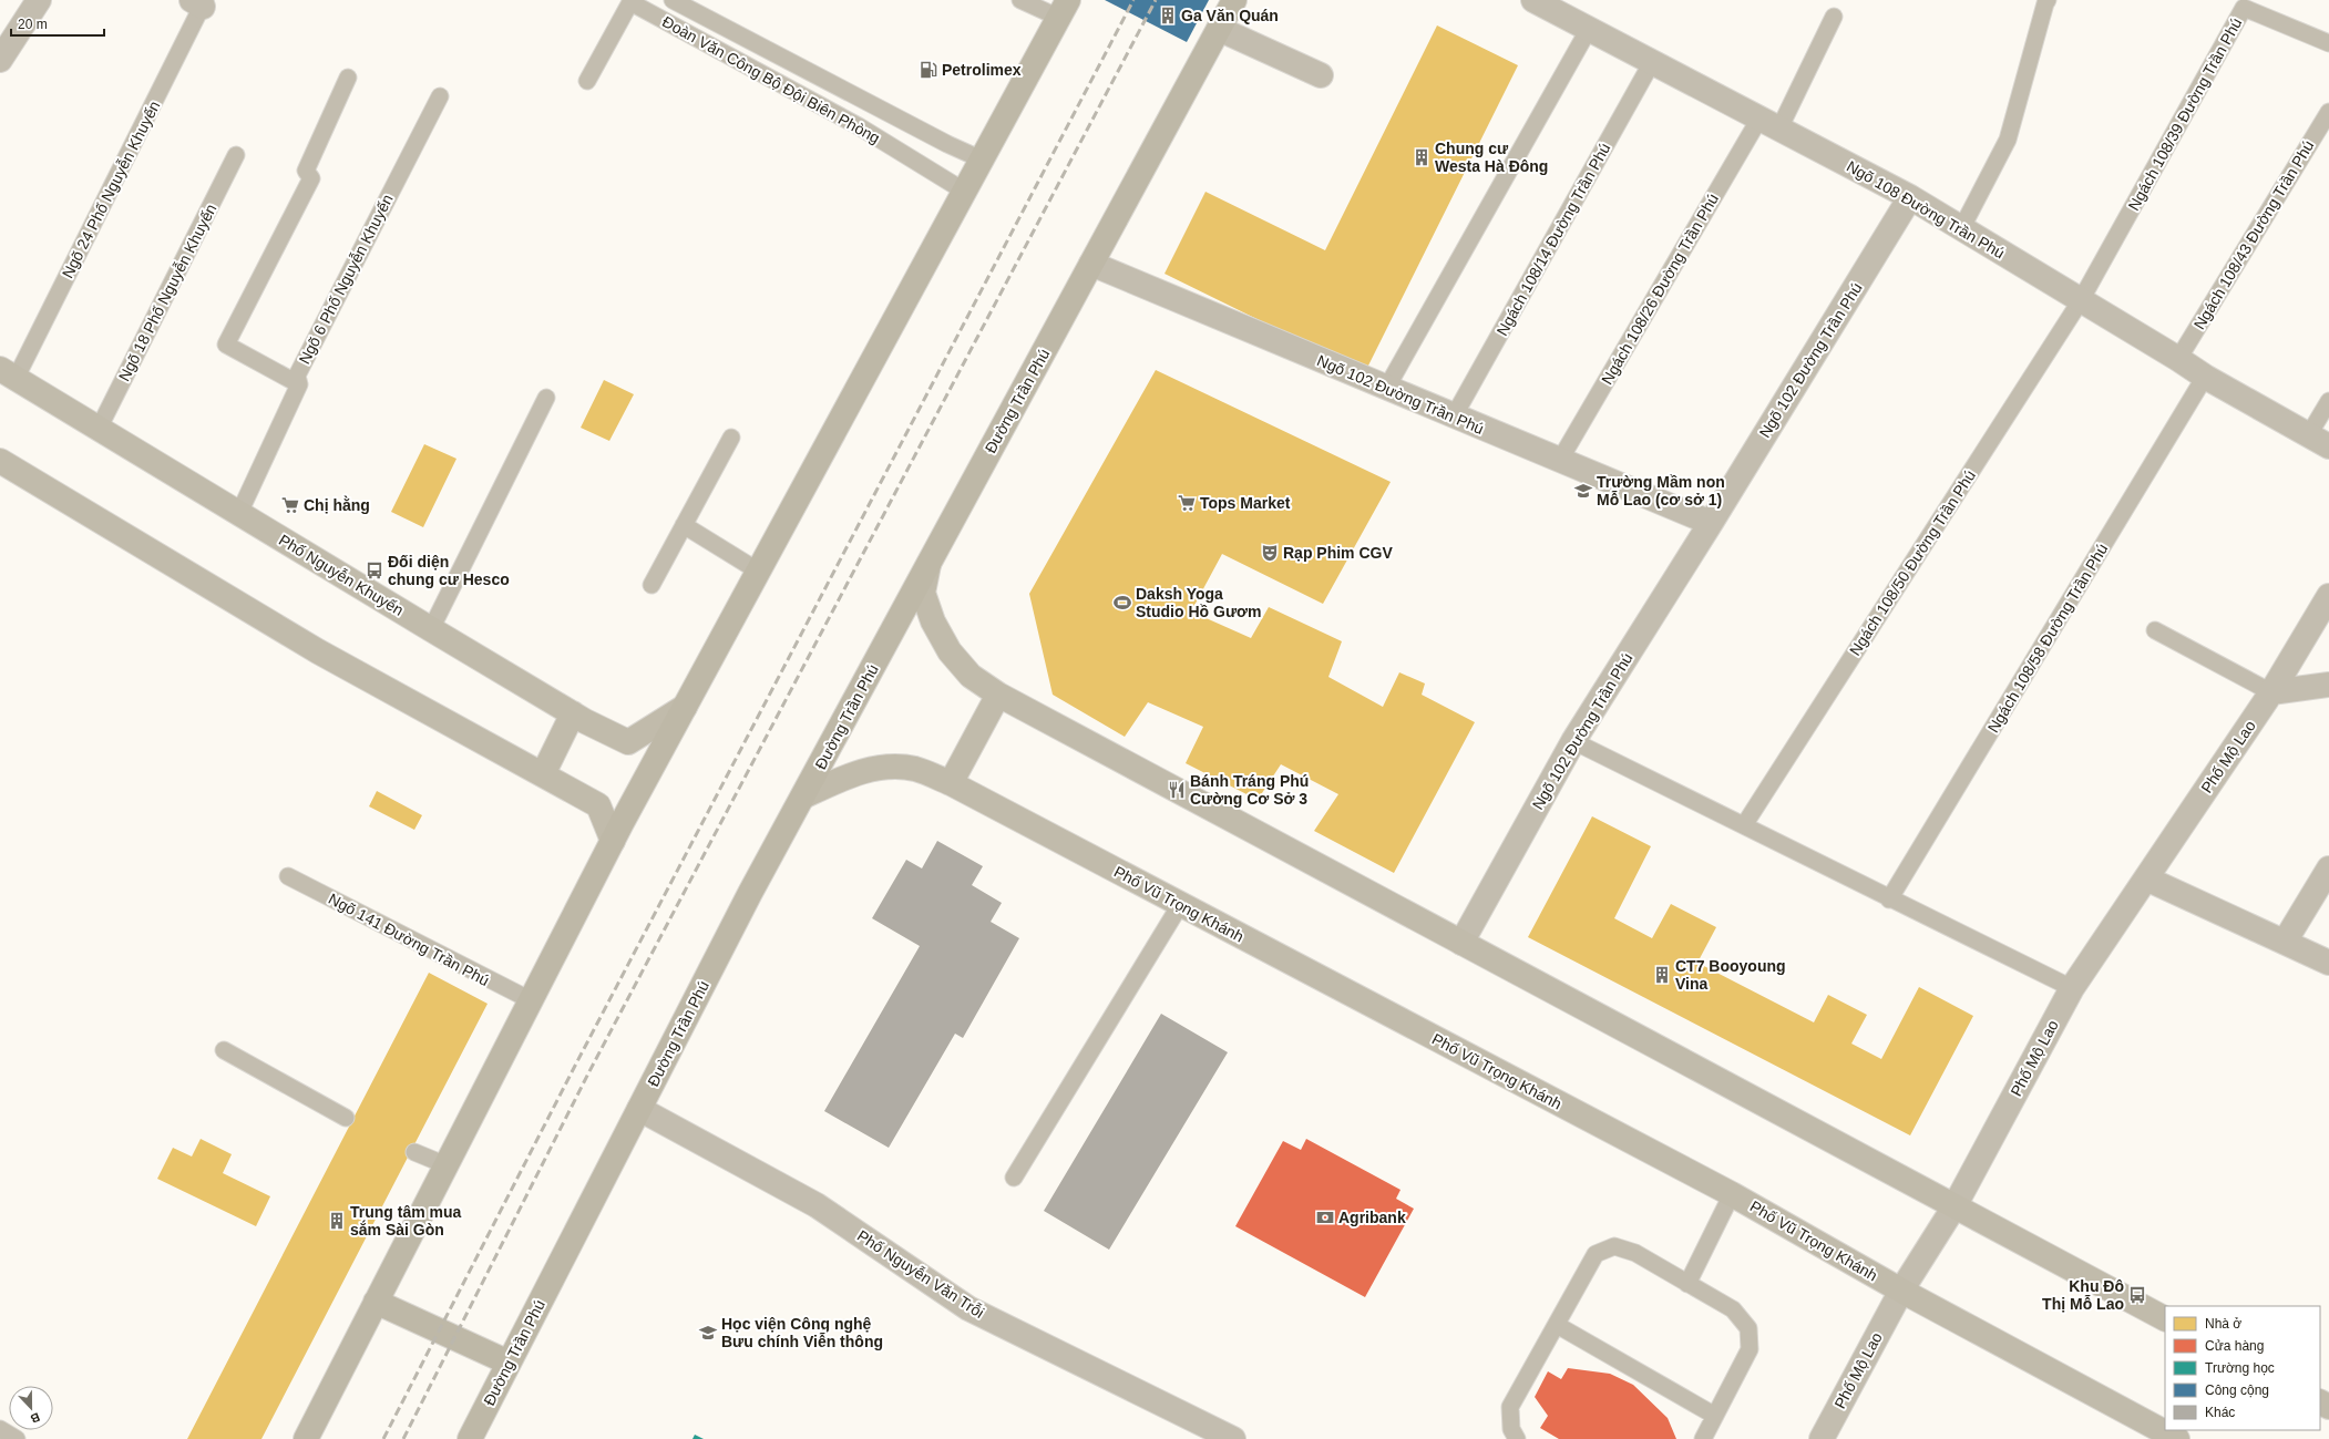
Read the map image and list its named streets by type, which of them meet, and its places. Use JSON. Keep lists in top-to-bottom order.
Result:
{
  "streets": {
    "highway": ["Đường Trần Phú"],
    "main road": ["Phố Nguyễn Khuyến", "Phố Vũ Trọng Khánh"],
    "street": [
      "Ngõ 108 Đường Trần Phú",
      "Ngõ 102 Đường Trần Phú",
      "Phố Mộ Lao",
      "Phố Nguyễn Văn Trỗi"
    ],
    "lane": [
      "Đoàn Văn Công Bộ Đội Biên Phòng",
      "Ngách 108/39 Đường Trần Phú",
      "Ngõ 24 Phố Nguyễn Khuyến",
      "Ngách 108/43 Đường Trần Phú",
      "Ngách 108/14 Đường Trần Phú",
      "Ngõ 6 Phố Nguyễn Khuyến",
      "Ngách 108/26 Đường Trần Phú",
      "Ngõ 18 Phố Nguyễn Khuyến",
      "Ngách 108/50 Đường Trần Phú",
      "Ngách 108/58 Đường Trần Phú",
      "Ngõ 141 Đường Trần Phú"
    ]
  },
  "crossings": [
    ["Ngách 108/39 Đường Trần Phú", "Ngõ 108 Đường Trần Phú"],
    ["Ngách 108/39 Đường Trần Phú", "Ngách 108/50 Đường Trần Phú"],
    ["Ngõ 24 Phố Nguyễn Khuyến", "Phố Nguyễn Khuyến"],
    ["Ngõ 108 Đường Trần Phú", "Ngách 108/43 Đường Trần Phú"],
    ["Ngõ 108 Đường Trần Phú", "Ngách 108/14 Đường Trần Phú"],
    ["Ngõ 108 Đường Trần Phú", "Ngách 108/26 Đường Trần Phú"],
    ["Ngõ 108 Đường Trần Phú", "Ngõ 102 Đường Trần Phú"],
    ["Ngõ 108 Đường Trần Phú", "Ngách 108/50 Đường Trần Phú"],
    ["Ngõ 108 Đường Trần Phú", "Ngách 108/58 Đường Trần Phú"],
    ["Ngách 108/14 Đường Trần Phú", "Ngõ 102 Đường Trần Phú"],
    ["Ngõ 6 Phố Nguyễn Khuyến", "Phố Nguyễn Khuyến"],
    ["Ngách 108/26 Đường Trần Phú", "Ngõ 102 Đường Trần Phú"],
    ["Ngõ 18 Phố Nguyễn Khuyến", "Phố Nguyễn Khuyến"],
    ["Ngõ 102 Đường Trần Phú", "Đường Trần Phú"],
    ["Đường Trần Phú", "Phố Vũ Trọng Khánh"],
    ["Đường Trần Phú", "Phố Nguyễn Văn Trỗi"],
    ["Phố Mộ Lao", "Phố Vũ Trọng Khánh"]
  ],
  "places": {
    "building": [
      "Ga Văn Quán",
      "Chung cư Westa Hà Đông",
      "CT7 Booyoung Vina",
      "Trung tâm mua sắm Sài Gòn"
    ],
    "fuel station": ["Petrolimex"],
    "school or university": ["Trường Mầm non Mỗ Lao (cơ sở 1)", "Học viện Công nghệ Bưu chính Viễn thông"],
    "supermarket": ["Tops Market", "Chị hằng"],
    "theatre": ["Rạp Phim CGV"],
    "bus stop": ["Đối diện chung cư Hesco", "Khu Đô Thị Mỗ Lao"],
    "sports": ["Daksh Yoga Studio Hồ Gươm"],
    "restaurant": ["Bánh Tráng Phú Cường Cơ Sở 3"],
    "bank": ["Agribank"]
  },
  "legend": [
    "Nhà ở",
    "Cửa hàng",
    "Trường học",
    "Công cộng",
    "Khác"
  ],
  "scale_bar": "20 m",
  "north": "bottom"
}
